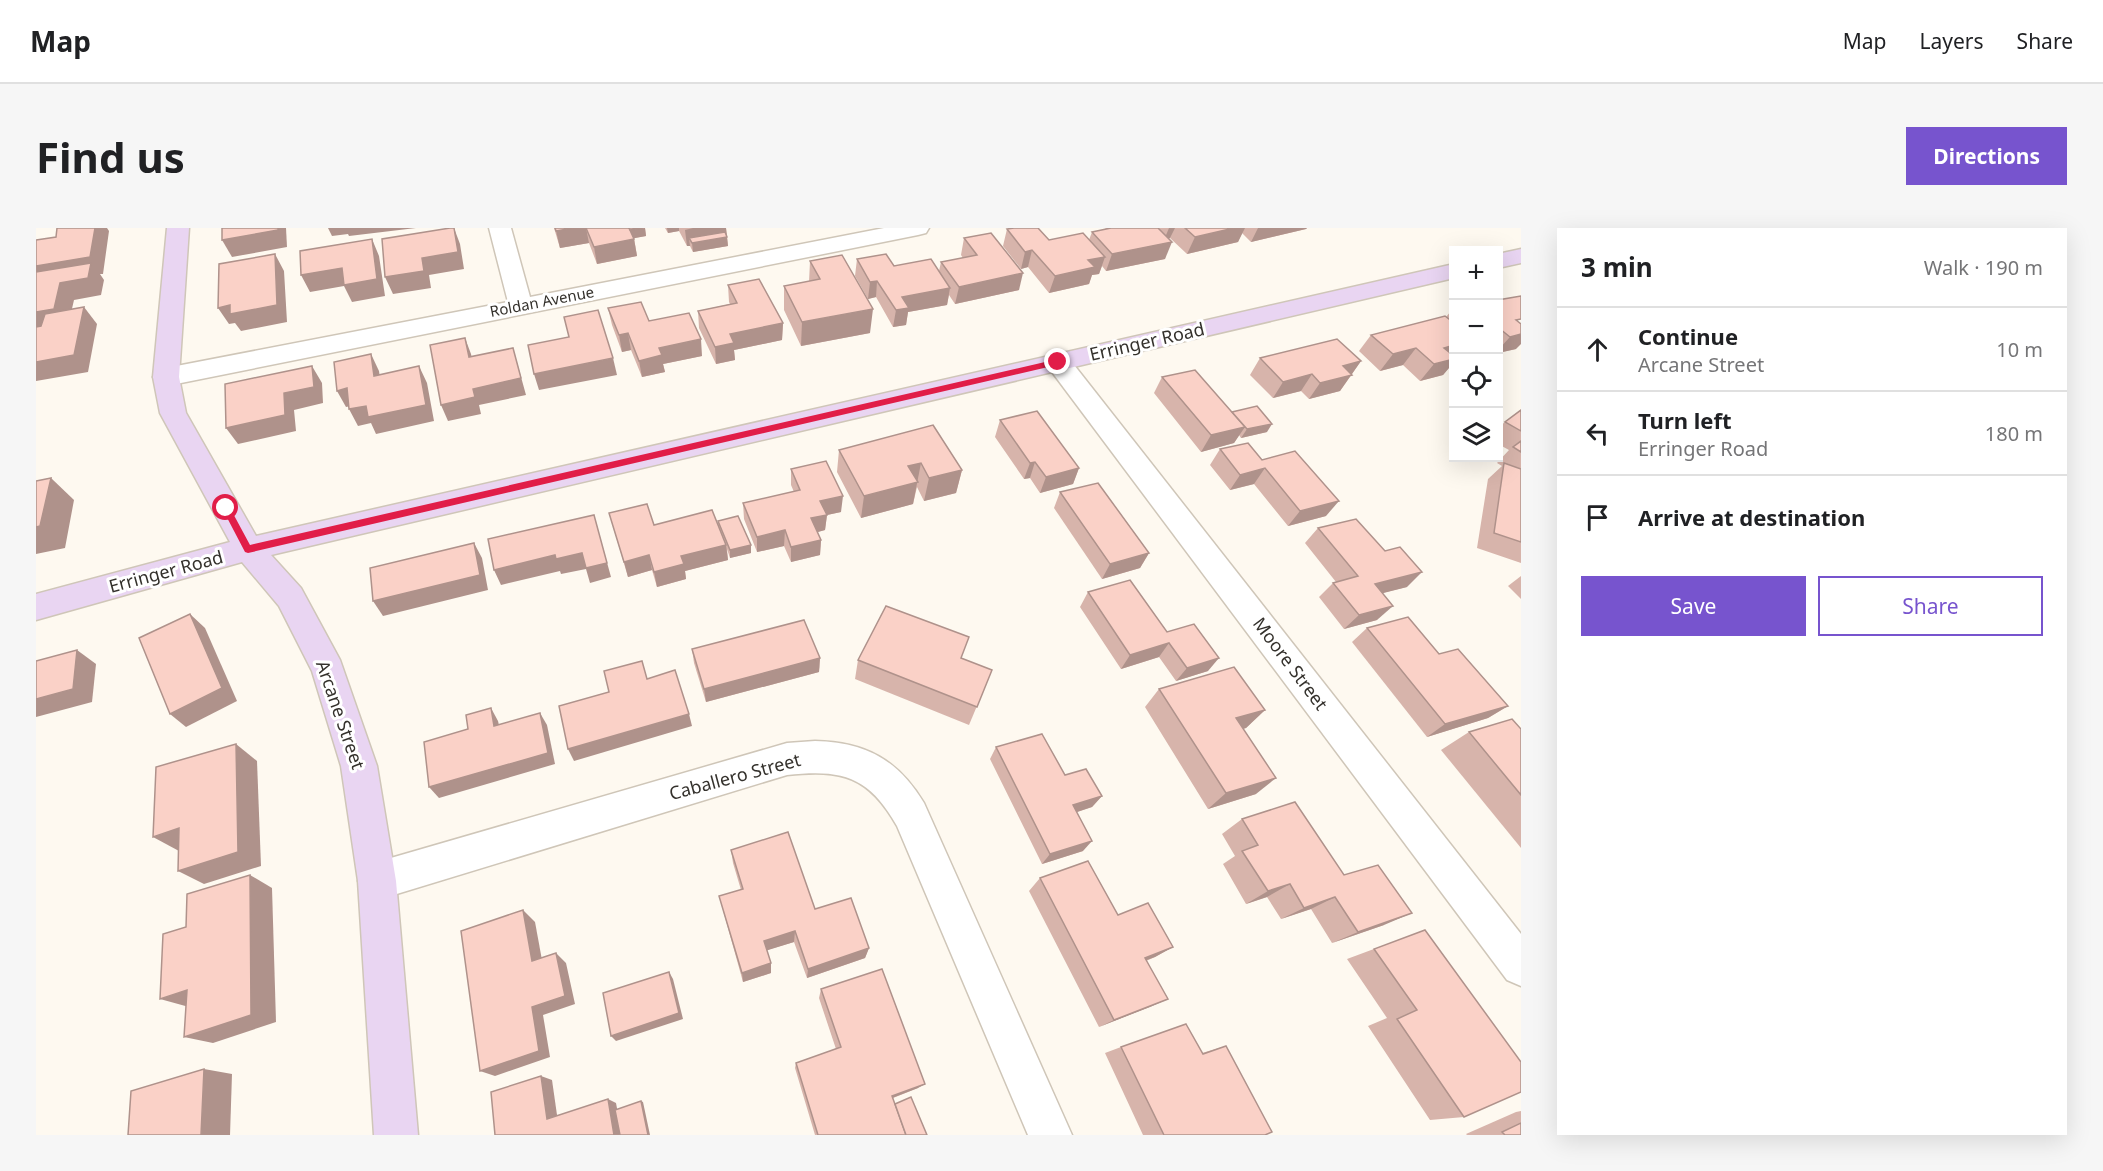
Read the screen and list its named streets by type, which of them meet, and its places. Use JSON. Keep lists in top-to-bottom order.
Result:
{
  "streets": {
    "main road": ["Erringer Road", "Arcane Street"],
    "street": ["Roldan Avenue", "Moore Street", "Caballero Street"]
  },
  "crossings": [
    ["Roldan Avenue", "Arcane Street"],
    ["Erringer Road", "Moore Street"],
    ["Erringer Road", "Arcane Street"],
    ["Arcane Street", "Caballero Street"]
  ],
  "page": {
    "header": "Map",
    "nav": ["Map", "Layers", "Share"],
    "buttons": [
      "Directions",
      ["Save", "Share"]
    ],
    "title": "Find us",
    "heading": ["3 min", "Walk · 190 m"],
    "map_buttons": ["+", "−"],
    "list": [
      ["Continue", "Arcane Street", "10 m"],
      ["Turn left", "Erringer Road", "180 m"],
      "Arrive at destination"
    ]
  }
}
